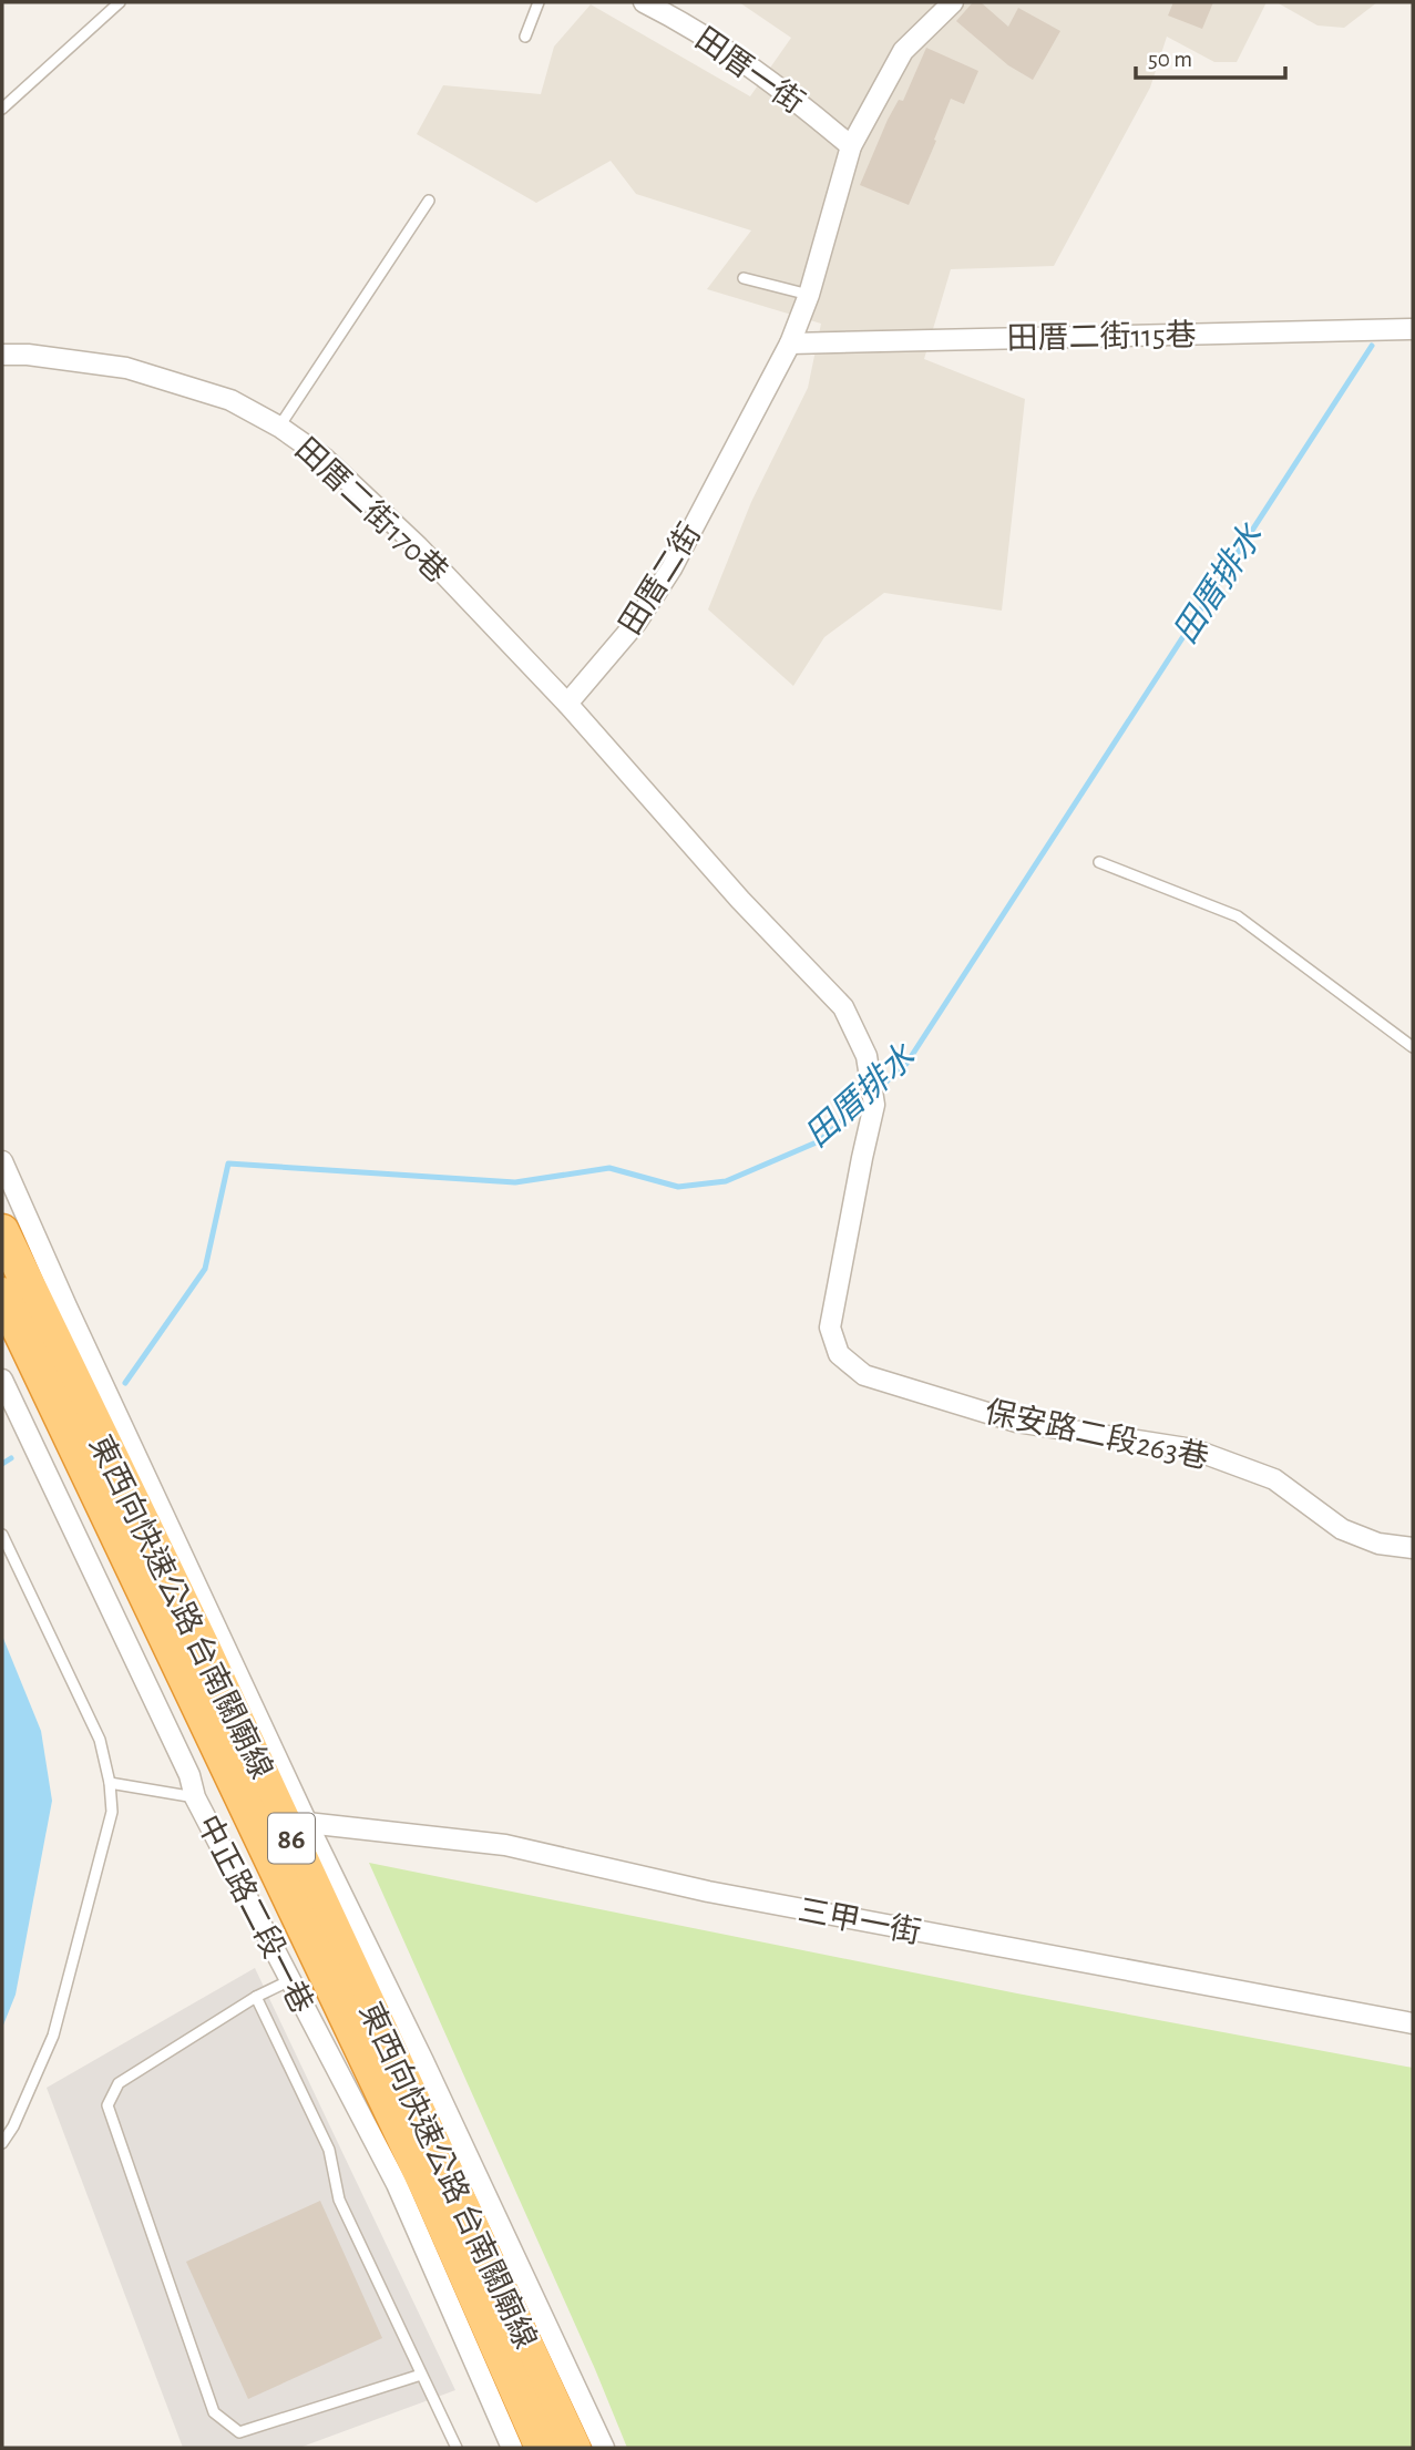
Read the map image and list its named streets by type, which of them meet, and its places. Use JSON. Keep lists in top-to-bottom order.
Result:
{
  "streets": {
    "highway": ["東西向快速公路 台南關廟線", "86"],
    "street": [
      "田厝一街",
      "田厝二街115巷",
      "田厝二街170巷",
      "田厝二街",
      "保安路二段263巷",
      "中正路二段一巷",
      "三甲一街"
    ]
  },
  "crossings": [
    ["田厝一街", "田厝二街"],
    ["田厝二街115巷", "田厝二街"],
    ["田厝二街170巷", "田厝二街"],
    ["田厝二街170巷", "保安路二段263巷"],
    ["田厝二街", "保安路二段263巷"]
  ],
  "water": ["田厝排水"],
  "scale_bar": "50 m"
}
